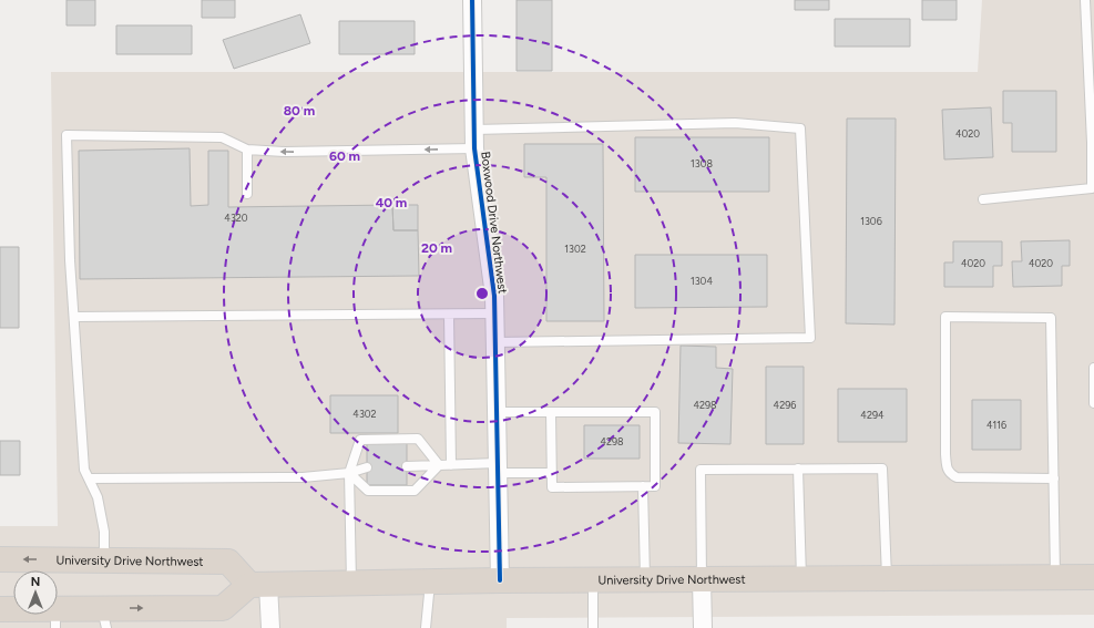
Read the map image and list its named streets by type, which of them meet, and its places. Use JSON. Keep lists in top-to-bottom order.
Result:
{
  "streets": {
    "highway": ["University Drive Northwest"],
    "street": ["Boxwood Drive Northwest"]
  },
  "crossings": [
    ["Boxwood Drive Northwest", "University Drive Northwest"]
  ],
  "house_numbers": [
    "4020",
    "1308",
    "4320",
    "1306",
    "1302",
    "4020",
    "4020",
    "1304",
    "4298",
    "4296",
    "4302",
    "4294",
    "4116",
    "4298"
  ],
  "north": "top",
  "rings": [
    "80 m",
    "60 m",
    "40 m",
    "20 m"
  ]
}
